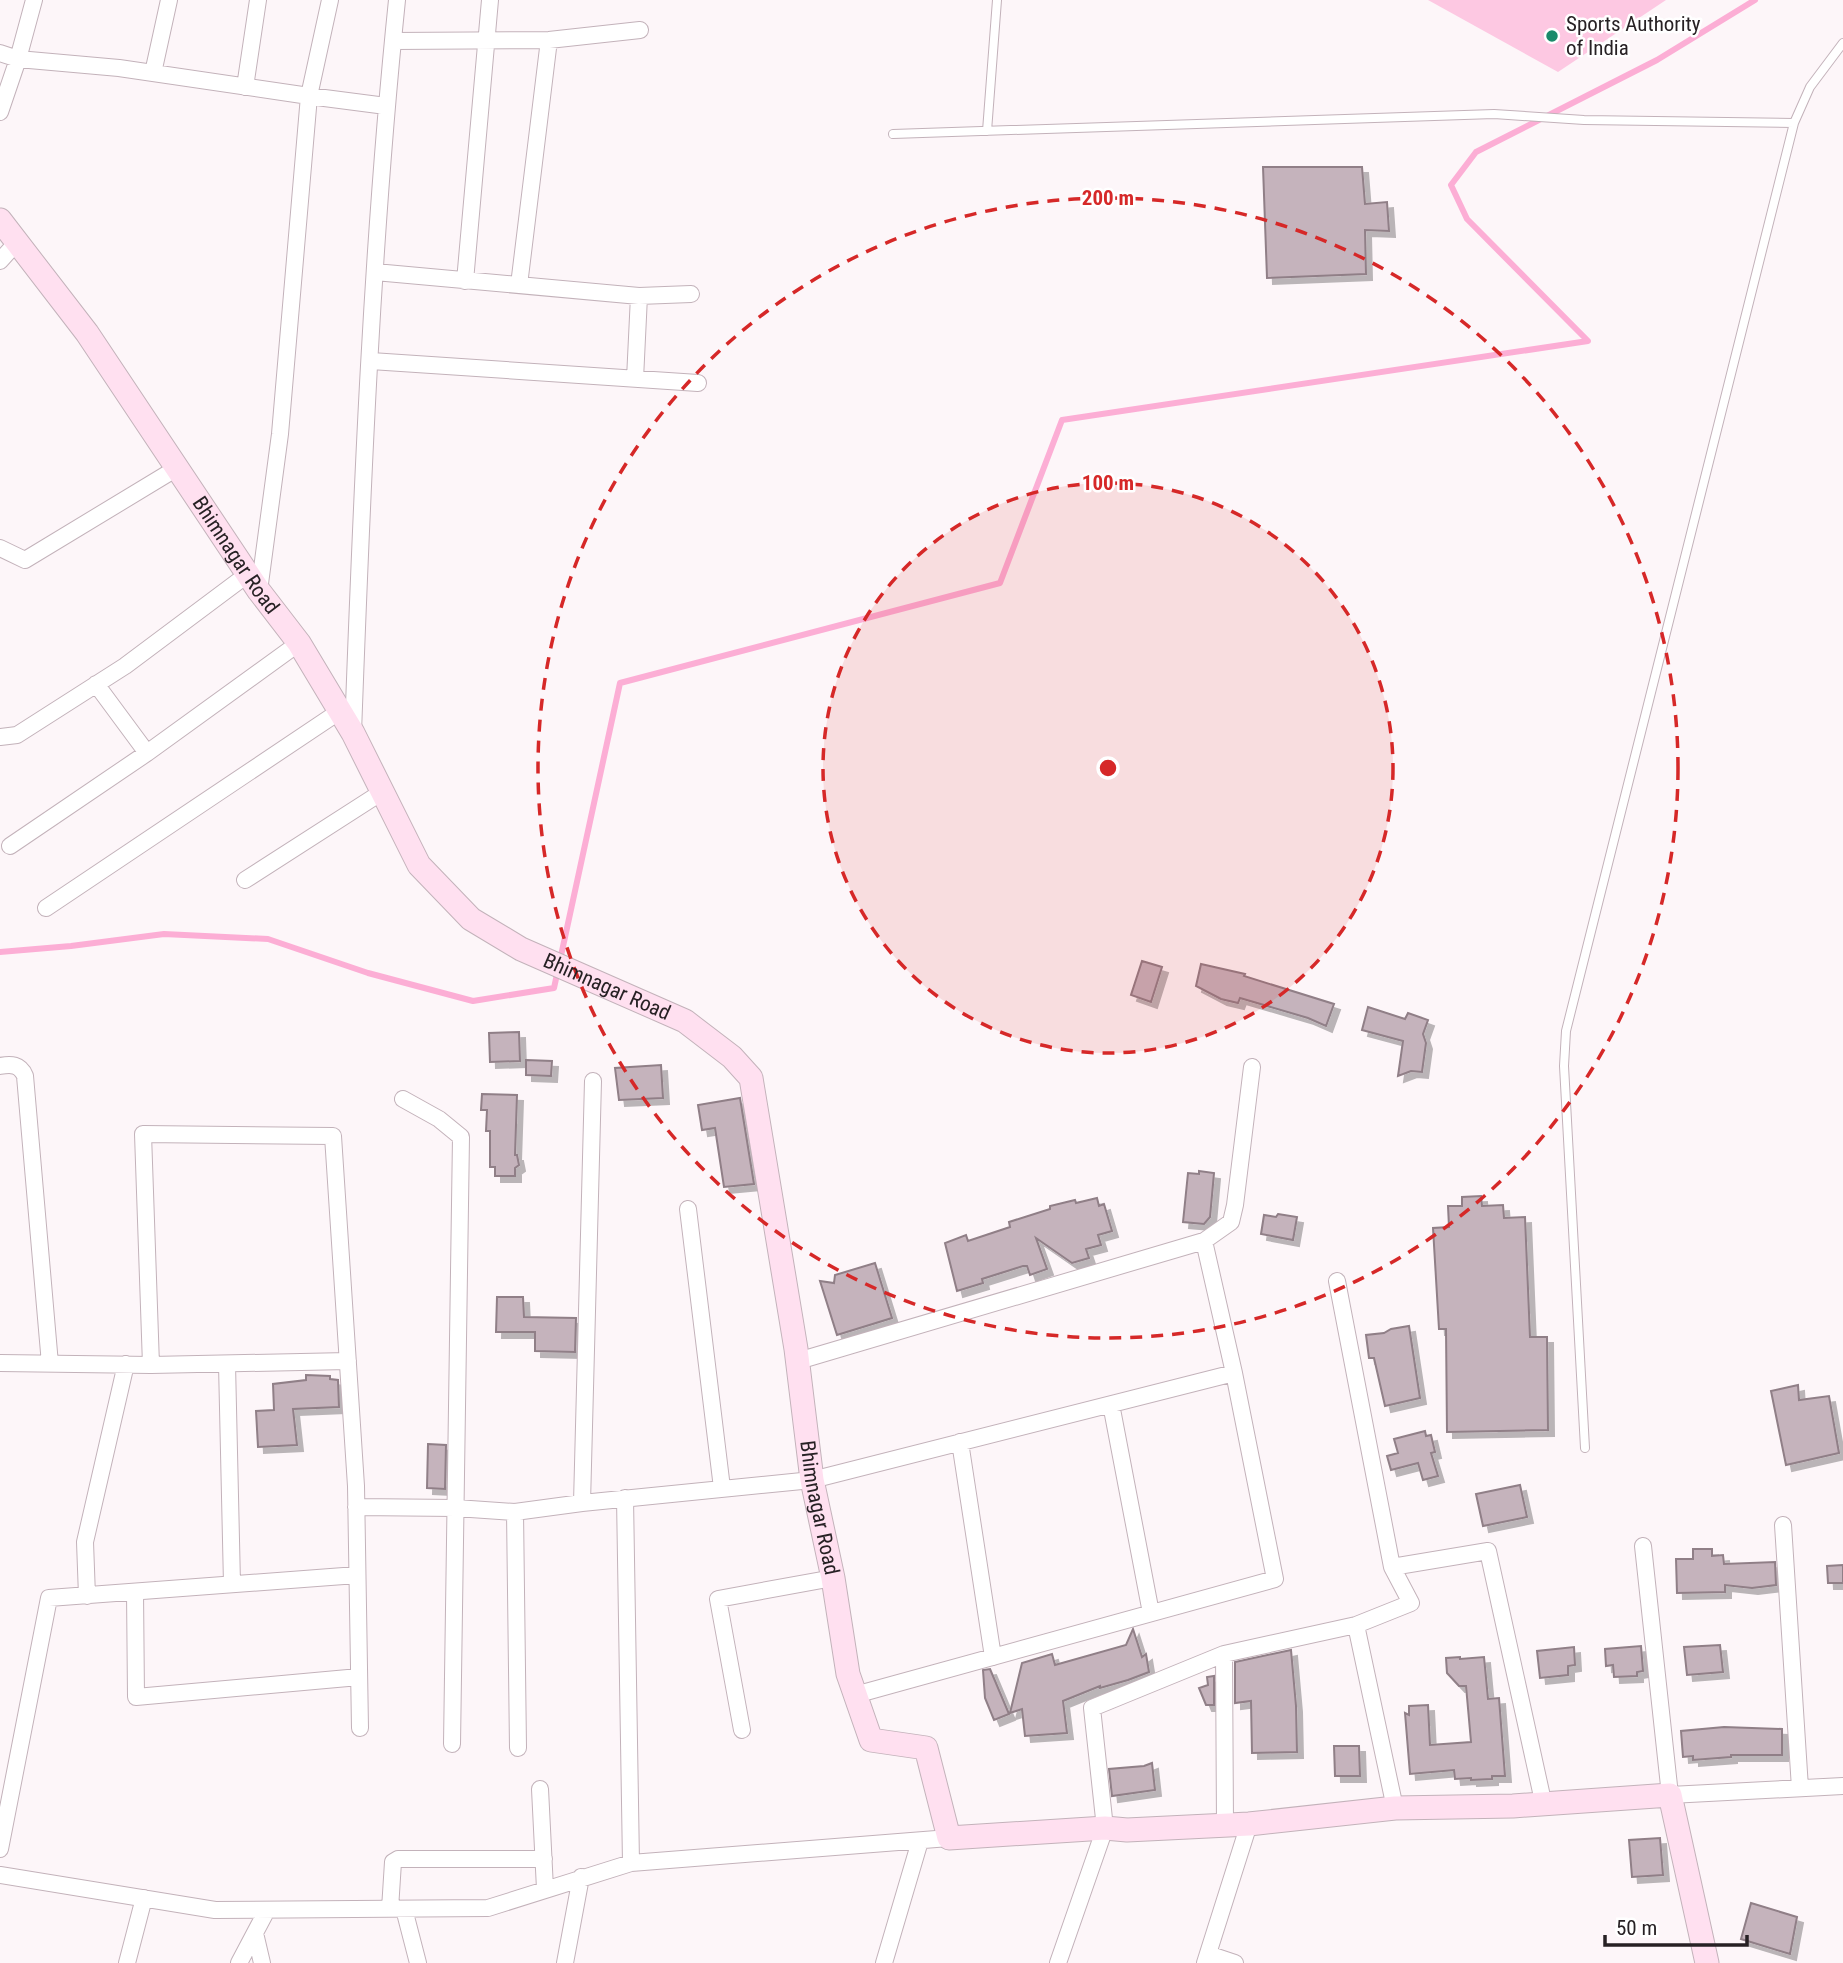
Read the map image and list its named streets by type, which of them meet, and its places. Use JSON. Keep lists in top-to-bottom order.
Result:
{
  "streets": {
    "street": ["Bhimnagar Road"]
  },
  "places": ["Sports Authority of India"],
  "scale_bar": "50 m",
  "rings": ["200 m", "100 m"]
}
